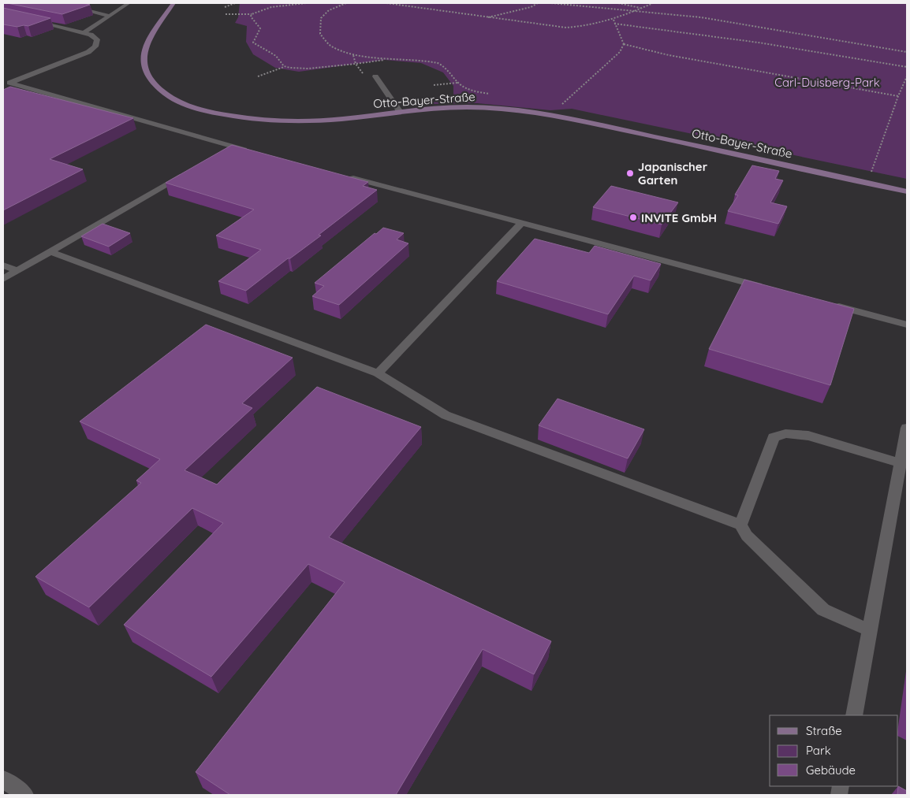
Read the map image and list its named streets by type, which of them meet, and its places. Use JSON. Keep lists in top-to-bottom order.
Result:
{
  "streets": {
    "street": ["Otto-Bayer-Straße"]
  },
  "parks": ["Carl-Duisberg-Park"],
  "places": ["Japanischer Garten", "INVITE GmbH"],
  "legend": ["Straße", "Park", "Gebäude"]
}
